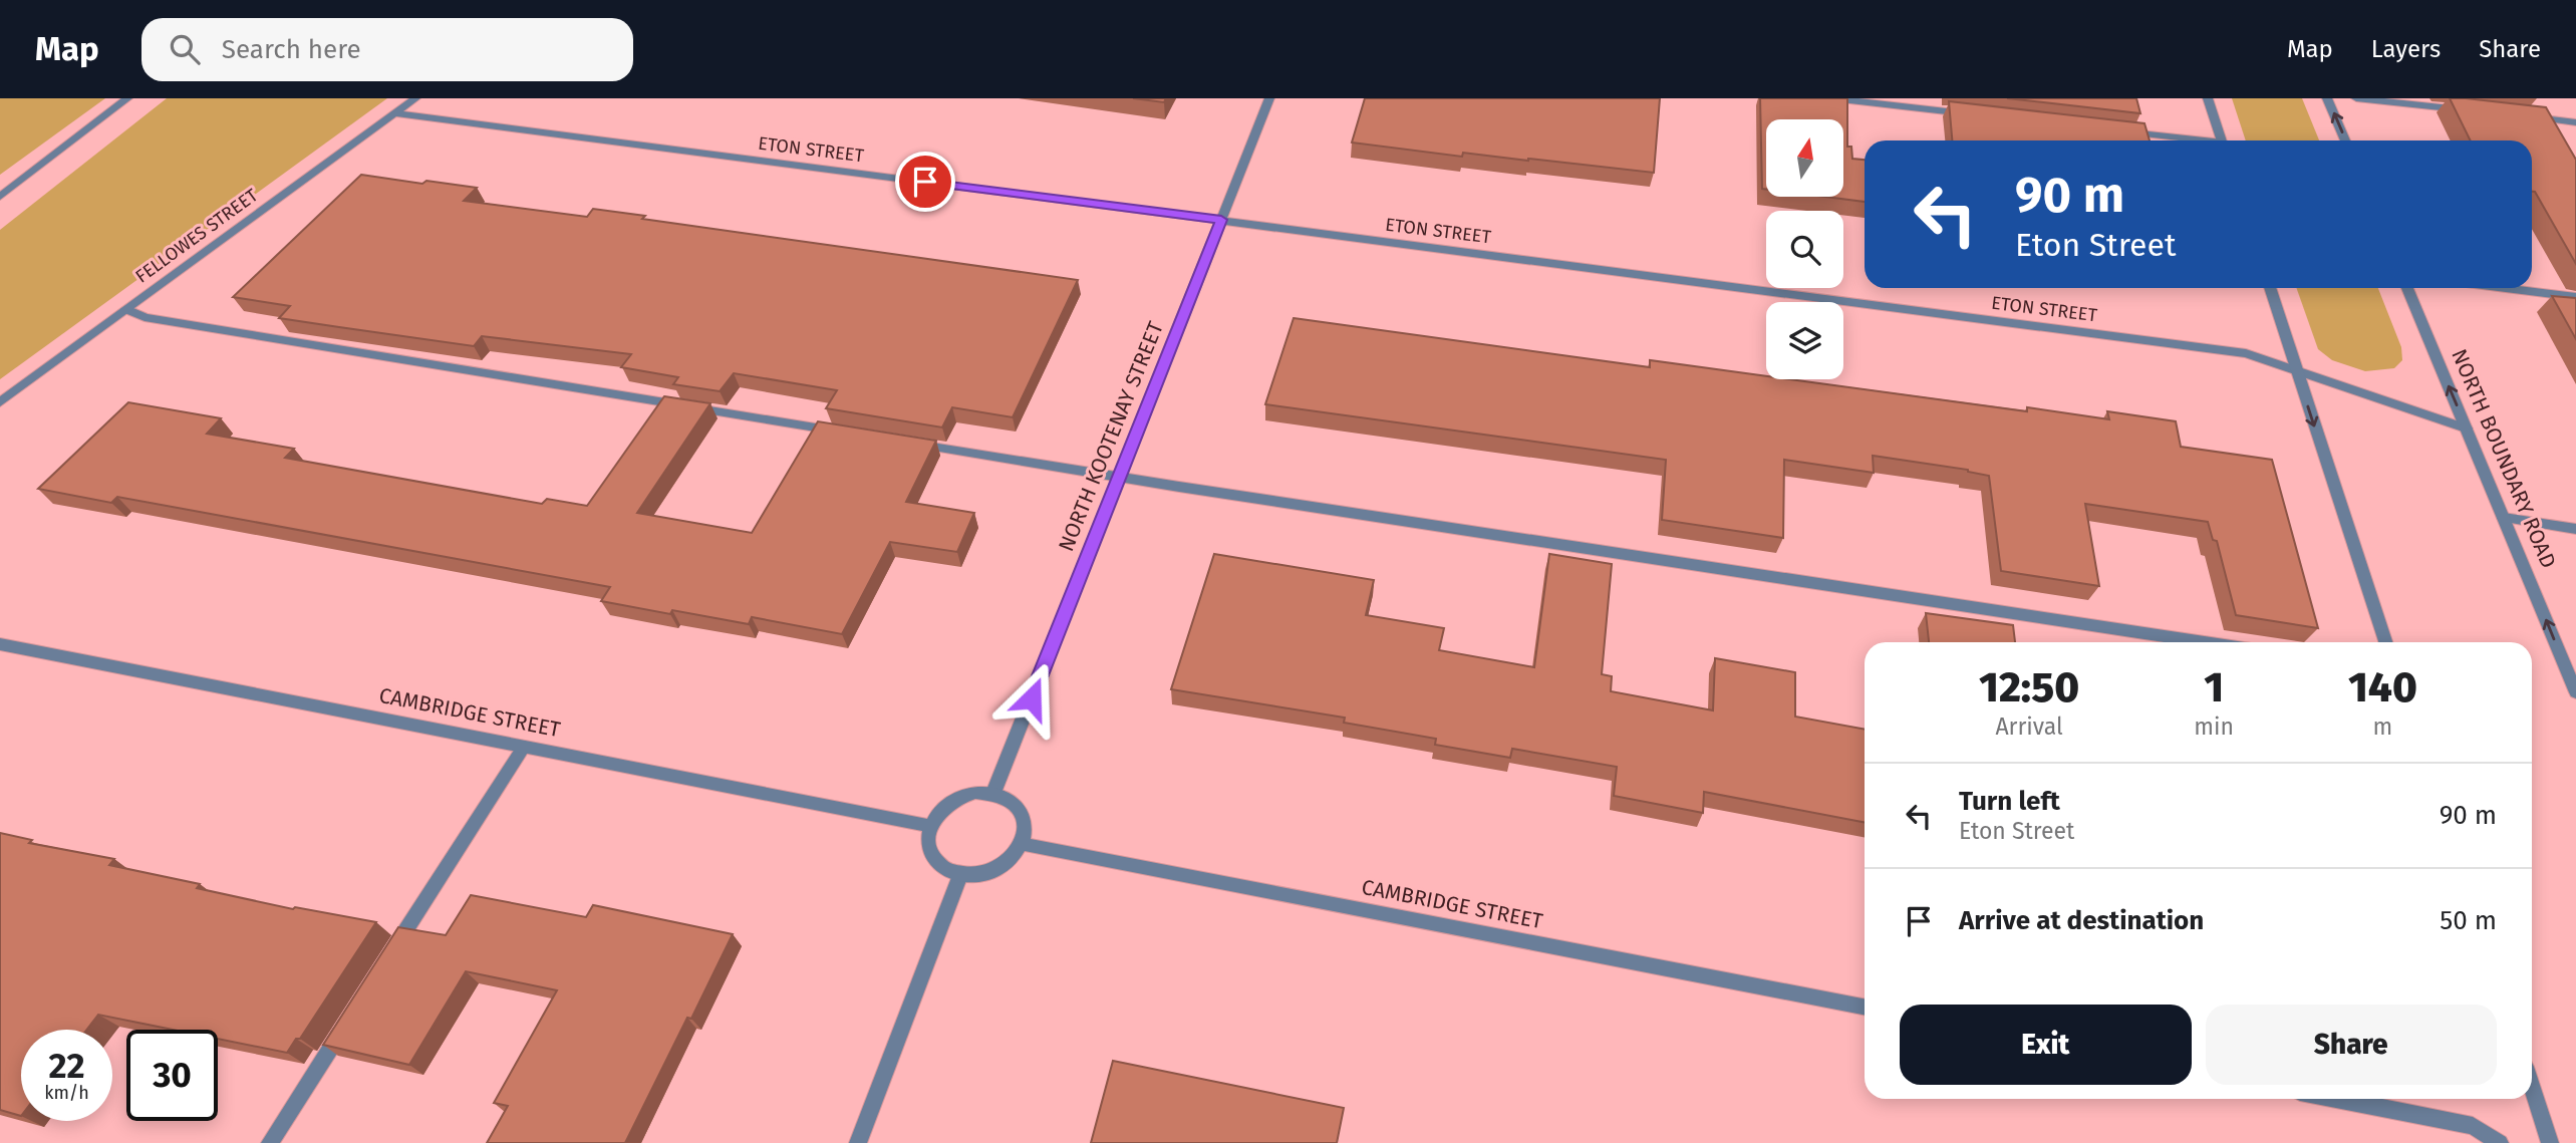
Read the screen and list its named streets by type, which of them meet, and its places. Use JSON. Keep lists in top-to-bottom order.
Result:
{
  "streets": {
    "street": [
      "ETON STREET",
      "FELLOWES STREET",
      "NORTH KOOTENAY STREET",
      "NORTH BOUNDARY ROAD",
      "CAMBRIDGE STREET"
    ]
  },
  "crossings": [
    ["ETON STREET", "FELLOWES STREET"],
    ["ETON STREET", "NORTH KOOTENAY STREET"],
    ["ETON STREET", "NORTH BOUNDARY ROAD"],
    ["NORTH KOOTENAY STREET", "CAMBRIDGE STREET"]
  ],
  "one_way": ["NORTH BOUNDARY ROAD"],
  "north": "top",
  "page": {
    "header": "Map",
    "search": "Search here",
    "nav": ["Map", "Layers", "Share"],
    "turn": ["90 m", "Eton Street"],
    "eta": [
      "12:50",
      "Arrival",
      "1",
      "min",
      "140",
      "m"
    ],
    "list": [
      {
        "name": "Turn left",
        "note": "Eton Street",
        "value": "90 m"
      },
      {
        "name": "Arrive at destination",
        "value": "50 m"
      }
    ],
    "buttons": ["Exit", "Share"],
    "speed": "22 km/h",
    "limit": "30"
  }
}
